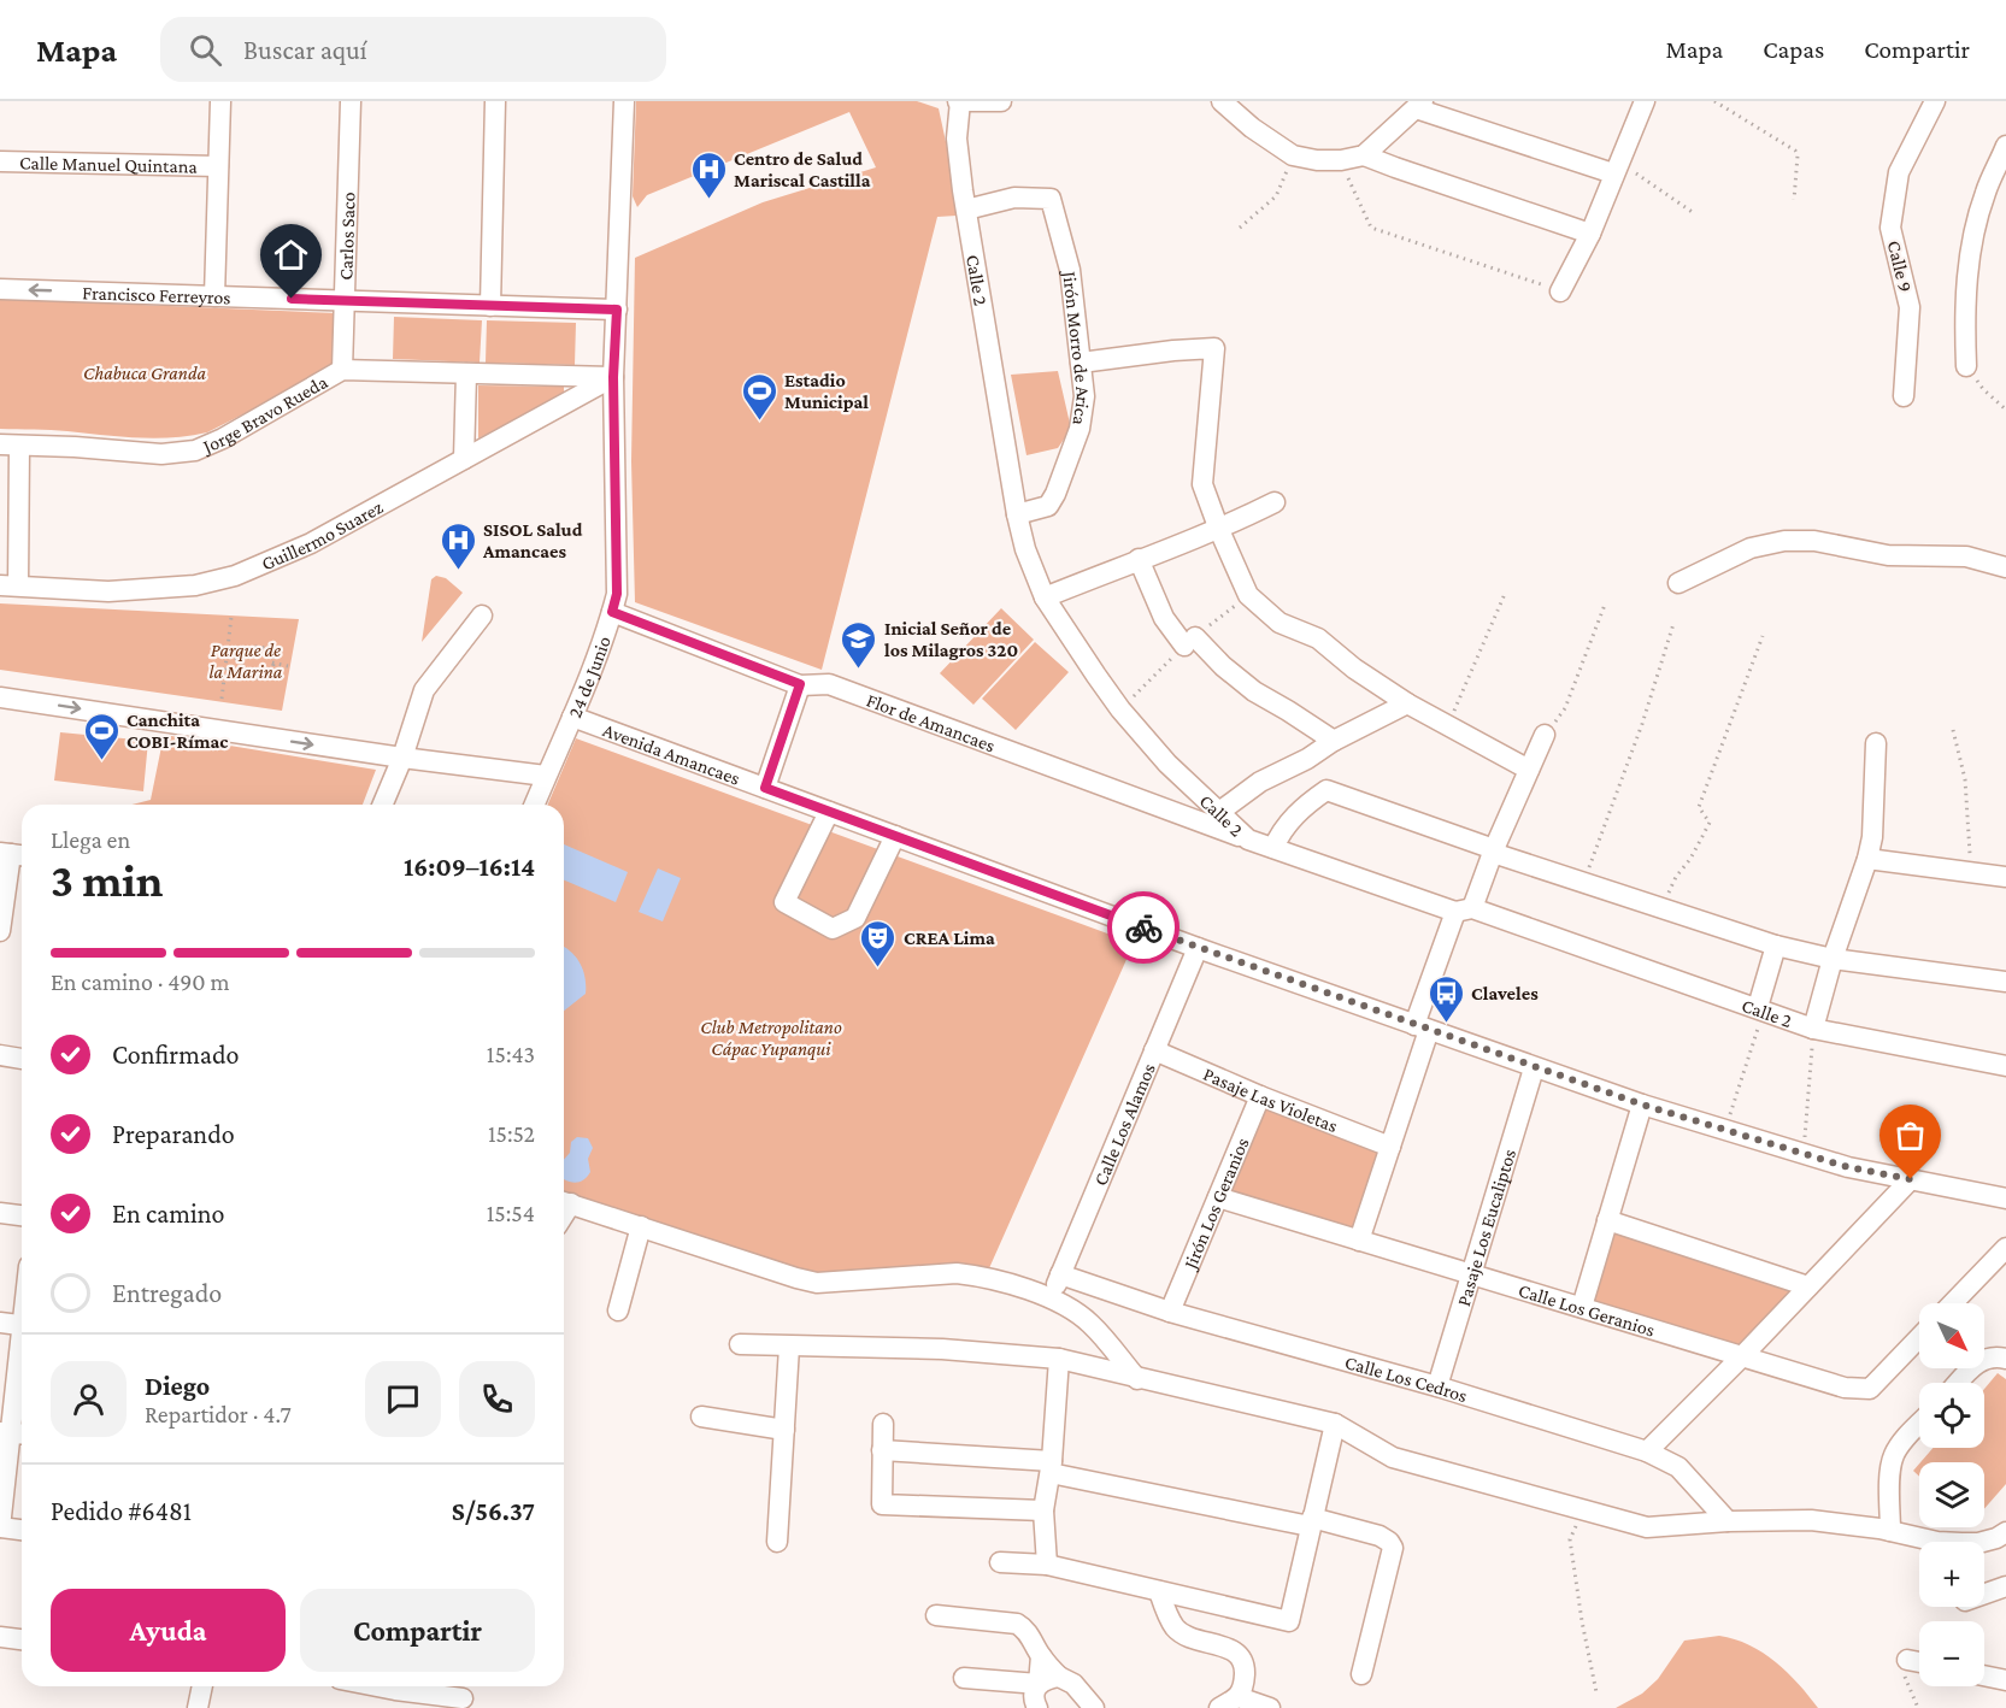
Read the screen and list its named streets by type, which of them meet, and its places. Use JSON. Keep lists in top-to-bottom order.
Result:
{
  "streets": {
    "street": [
      "Calle Manuel Quintana",
      "Carlos Saco",
      "Calle 9",
      "Calle 2",
      "Francisco Ferreyros",
      "Jirón Morro de Arica",
      "Jorge Bravo Rueda",
      "Guillermo Suarez",
      "24 de Junio",
      "Flor de Amancaes",
      "Avenida Amancaes",
      "Pasaje Las Violetas",
      "Calle Los Alamos",
      "Jirón Los Geranios",
      "Pasaje Los Eucaliptos",
      "Calle Los Geranios",
      "Calle Los Cedros"
    ]
  },
  "crossings": [
    ["Carlos Saco", "Francisco Ferreyros"],
    ["Carlos Saco", "Jorge Bravo Rueda"],
    ["Calle 2", "Jirón Morro de Arica"],
    ["Calle 2", "Flor de Amancaes"],
    ["Francisco Ferreyros", "24 de Junio"],
    ["Jorge Bravo Rueda", "Guillermo Suarez"],
    ["Jorge Bravo Rueda", "24 de Junio"],
    ["Guillermo Suarez", "24 de Junio"],
    ["24 de Junio", "Flor de Amancaes"],
    ["24 de Junio", "Avenida Amancaes"],
    ["Avenida Amancaes", "Calle Los Alamos"],
    ["Avenida Amancaes", "Pasaje Los Eucaliptos"],
    ["Pasaje Las Violetas", "Calle Los Alamos"],
    ["Pasaje Las Violetas", "Jirón Los Geranios"],
    ["Calle Los Alamos", "Calle Los Cedros"],
    ["Jirón Los Geranios", "Calle Los Geranios"],
    ["Jirón Los Geranios", "Calle Los Cedros"],
    ["Pasaje Los Eucaliptos", "Calle Los Geranios"],
    ["Pasaje Los Eucaliptos", "Calle Los Cedros"]
  ],
  "parks": ["Chabuca Granda", "Parque de la Marina", "Club Metropolitano Cápac Yupanqui"],
  "places": {
    "hospital": ["Centro de Salud Mariscal Castilla", "SISOL Salud Amancaes"],
    "sports": ["Estadio Municipal", "Canchita COBI-Rímac"],
    "school or university": ["Inicial Señor de los Milagros 320"],
    "theatre": ["CREA Lima"],
    "bus stop": ["Claveles"]
  },
  "north": "bottom right",
  "page": {
    "header": "Mapa",
    "search": "Buscar aquí",
    "nav": ["Mapa", "Capas", "Compartir"],
    "heading": ["3 min", "Llega en", "16:09–16:14"],
    "panel": [
      "Diego",
      "Repartidor · 4.7",
      "Pedido #6481",
      "S/56.37"
    ],
    "bar": "En camino · 490 m",
    "list": [
      ["Confirmado", "15:43"],
      ["Preparando", "15:52"],
      ["En camino", "15:54"],
      "Entregado"
    ],
    "map_buttons": ["+", "−"],
    "buttons": ["Ayuda", "Compartir"]
  }
}
